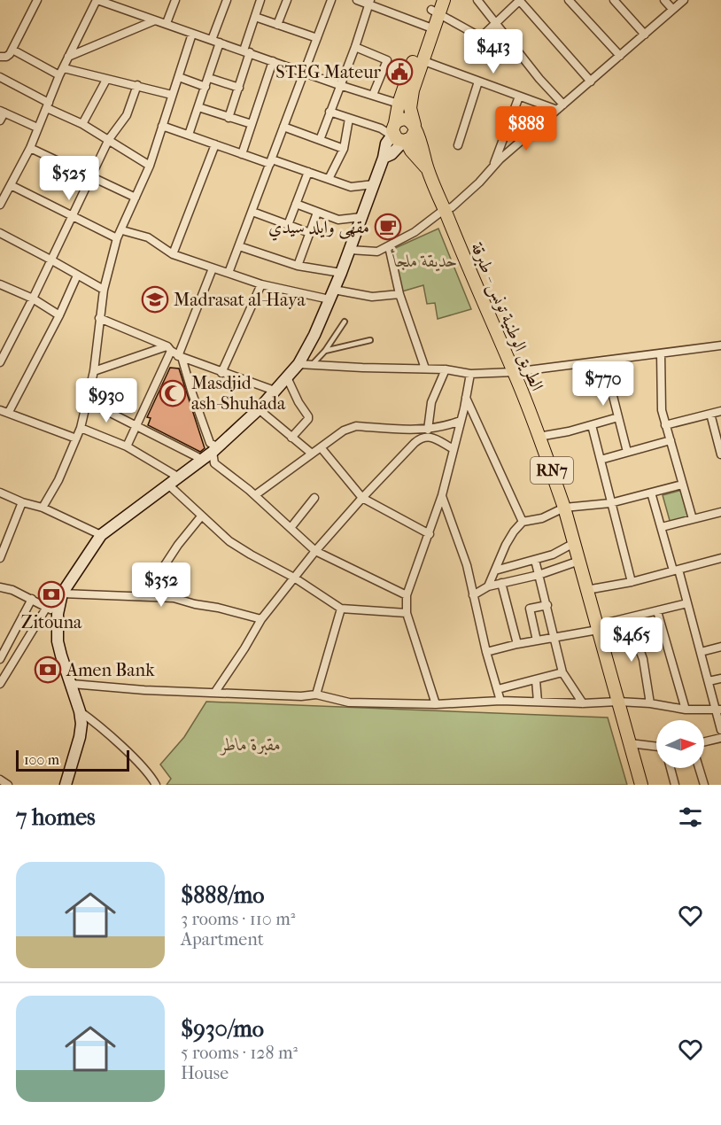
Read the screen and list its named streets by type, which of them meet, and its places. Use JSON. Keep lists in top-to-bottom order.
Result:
{
  "streets": {
    "main road": ["الطريق الوطنية تونس - طبرقة", "RN7"]
  },
  "crossings": [
    ["الطريق الوطنية تونس - طبرقة", "RN7"]
  ],
  "parks": ["حديقة ملجأ", "مقبرة ماطر"],
  "places": {
    "public building": ["STEG Mateur"],
    "cafe": ["مقهى وايلد سيدي"],
    "school or university": ["Madrasat al-Haya"],
    "mosque": ["Masdjid ash-Shuhada"],
    "bank": ["Zitouna", "Amen Bank"]
  },
  "scale_bar": "100 m",
  "north": "right",
  "page": {
    "price": [
      "$413",
      "$888",
      "$525",
      "$770",
      "$930",
      "$352",
      "$465"
    ],
    "scale": "100 m",
    "heading": "7 homes",
    "list": [
      {
        "name": "$888/mo",
        "note": "3 rooms · 110 m² · Apartment"
      },
      {
        "name": "$930/mo",
        "note": "5 rooms · 128 m² · House"
      }
    ]
  }
}
